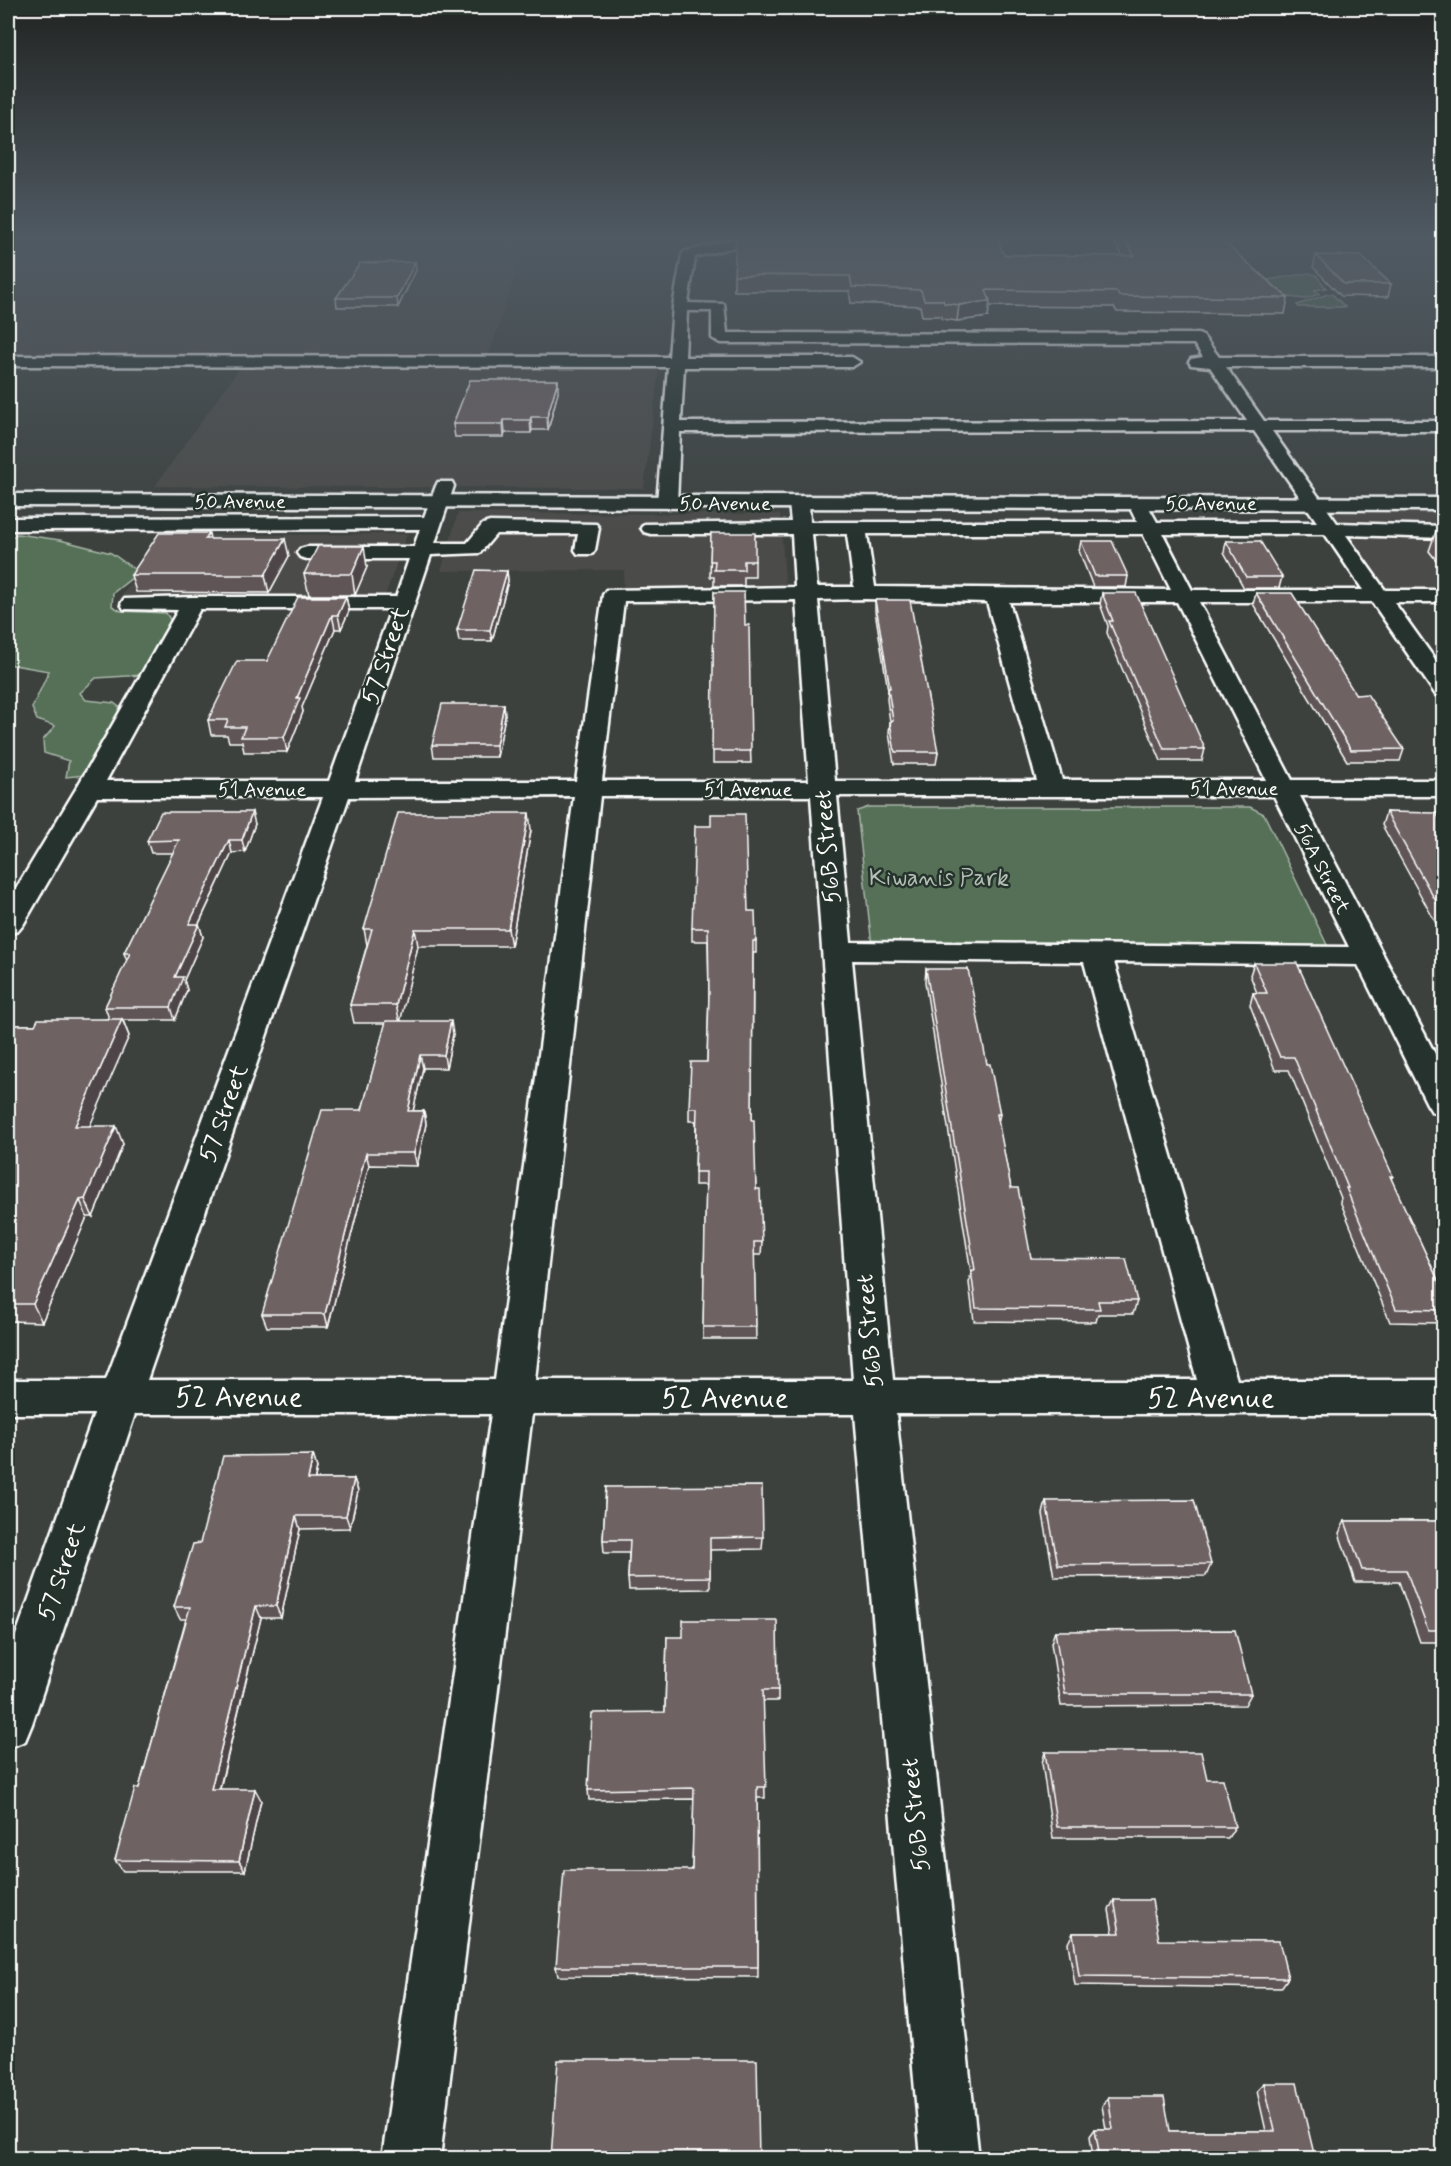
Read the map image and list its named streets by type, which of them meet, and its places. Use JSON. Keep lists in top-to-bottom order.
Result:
{
  "streets": {
    "street": [
      "50 Avenue",
      "57 Street",
      "51 Avenue",
      "56B Street",
      "56A Street",
      "52 Avenue"
    ]
  },
  "crossings": [
    ["50 Avenue", "57 Street"],
    ["50 Avenue", "56B Street"],
    ["50 Avenue", "56A Street"],
    ["57 Street", "51 Avenue"],
    ["57 Street", "52 Avenue"],
    ["51 Avenue", "56B Street"],
    ["51 Avenue", "56A Street"],
    ["56B Street", "52 Avenue"]
  ],
  "parks": ["Kiwanis Park"]
}
